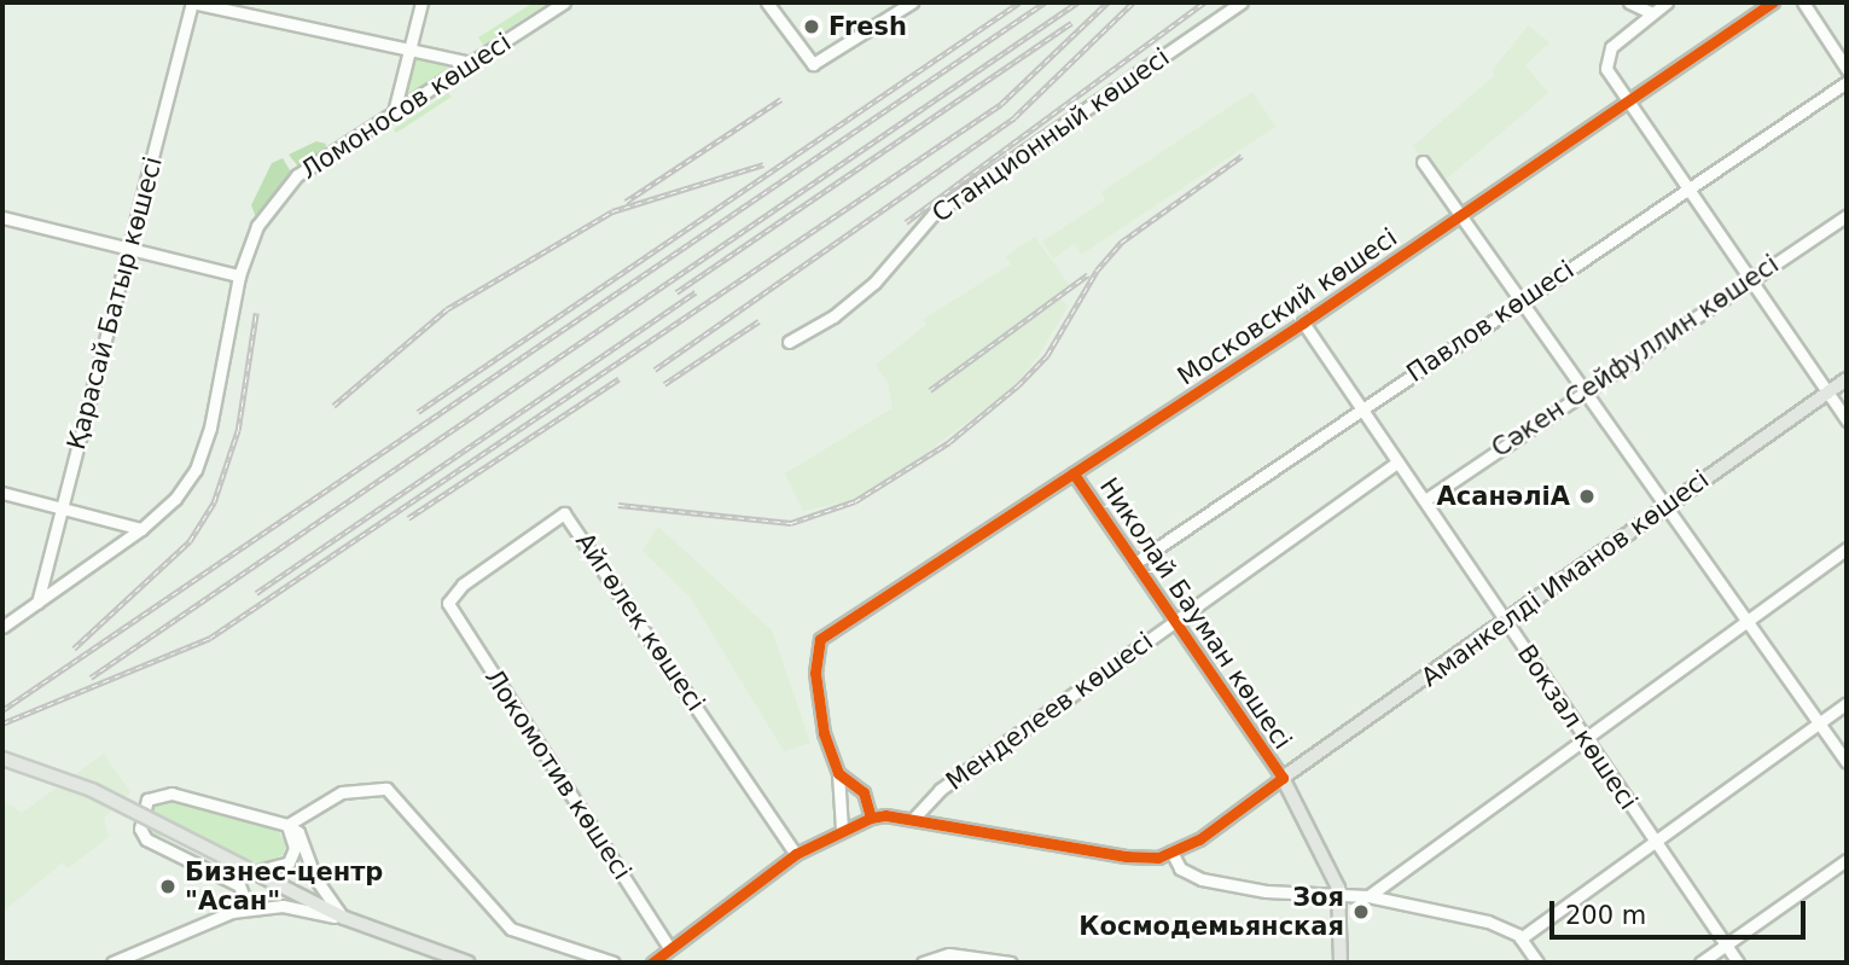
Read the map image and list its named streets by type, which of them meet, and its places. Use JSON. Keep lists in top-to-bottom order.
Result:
{
  "streets": {
    "main road": ["Аманкелді Иманов көшесі"],
    "street": [
      "Ломоносов көшесі",
      "Станционный көшесі",
      "Қарасай Батыр көшесі",
      "Московский көшесі",
      "Павлов көшесі",
      "Сәкен Сейфуллин көшесі",
      "Николай Бауман көшесі",
      "Айгөлек көшесі",
      "Менделеев көшесі",
      "Вокзал көшесі",
      "Локомотив көшесі"
    ]
  },
  "crossings": [
    ["Ломоносов көшесі", "Қарасай Батыр көшесі"],
    ["Московский көшесі", "Николай Бауман көшесі"],
    ["Московский көшесі", "Вокзал көшесі"],
    ["Павлов көшесі", "Николай Бауман көшесі"],
    ["Павлов көшесі", "Вокзал көшесі"],
    ["Сәкен Сейфуллин көшесі", "Вокзал көшесі"],
    ["Аманкелді Иманов көшесі", "Николай Бауман көшесі"],
    ["Аманкелді Иманов көшесі", "Вокзал көшесі"],
    ["Николай Бауман көшесі", "Менделеев көшесі"],
    ["Айгөлек көшесі", "Локомотив көшесі"],
    ["Менделеев көшесі", "Вокзал көшесі"]
  ],
  "places": [
    "Fresh",
    "АсанәліА",
    "Бизнес-центр \"Асан\"",
    "Зоя Космодемьянская"
  ],
  "scale_bar": "200 m"
}
